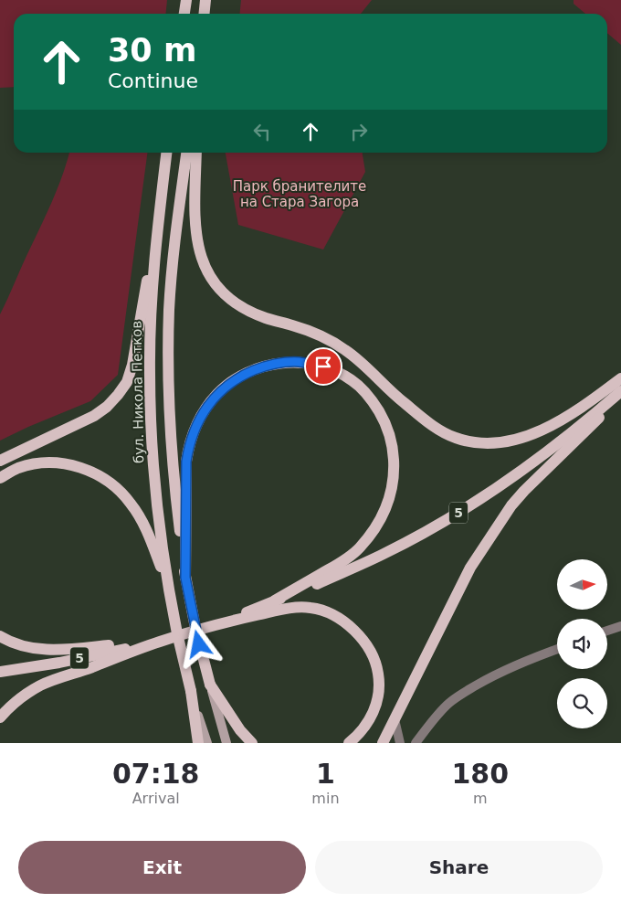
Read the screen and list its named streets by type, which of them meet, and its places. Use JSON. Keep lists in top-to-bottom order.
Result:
{
  "streets": {
    "main road": ["бул. Никола Петков", "5"]
  },
  "parks": ["Парк бранителите на Стара Загора"],
  "north": "right",
  "page": {
    "turn": ["30 m", "Continue"],
    "eta": [
      "07:18",
      "Arrival",
      "1",
      "min",
      "180",
      "m"
    ],
    "buttons": ["Exit", "Share"]
  }
}
